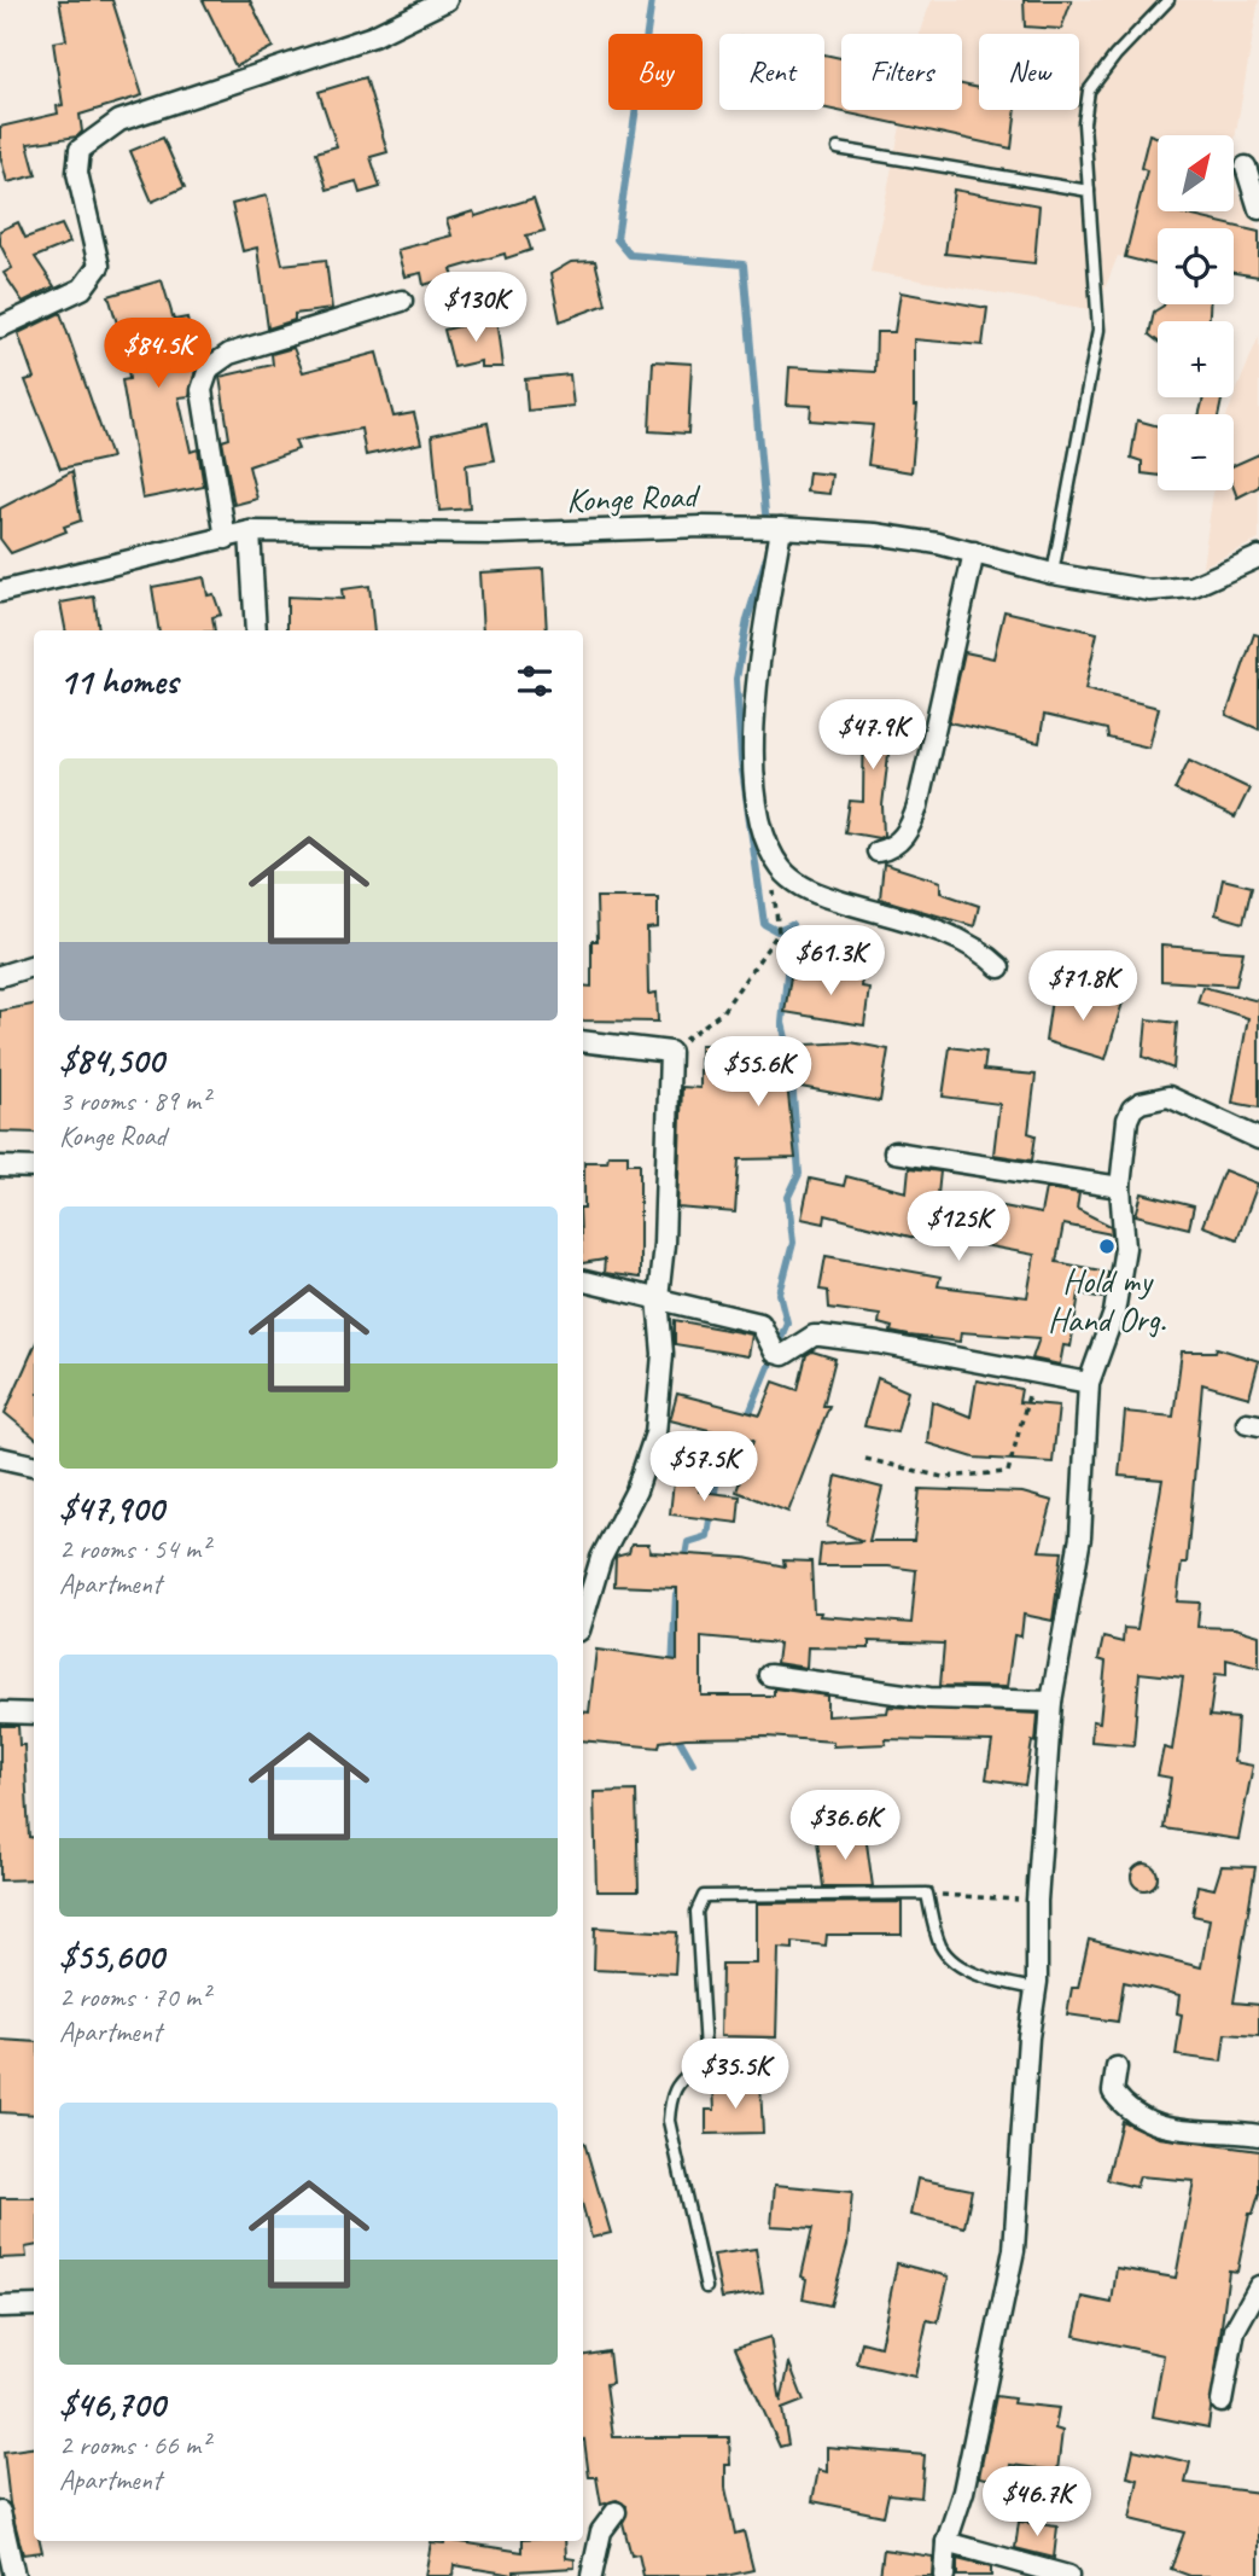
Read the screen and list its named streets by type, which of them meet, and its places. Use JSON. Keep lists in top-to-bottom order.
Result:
{
  "streets": {
    "street": ["Konge Road"]
  },
  "places": ["Hold my Hand Org."],
  "north": "top right",
  "page": {
    "chip": [
      "Buy",
      "Rent",
      "Filters",
      "New"
    ],
    "map_buttons": ["+", "−"],
    "price": [
      "$130K",
      "$84.5K",
      "$47.9K",
      "$61.3K",
      "$71.8K",
      "$55.6K",
      "$125K",
      "$57.5K",
      "$36.6K",
      "$35.5K",
      "$46.7K"
    ],
    "heading": "11 homes",
    "list": [
      {
        "name": "$84,500",
        "note": "3 rooms · 89 m² · Konge Road"
      },
      {
        "name": "$47,900",
        "note": "2 rooms · 54 m² · Apartment"
      },
      {
        "name": "$55,600",
        "note": "2 rooms · 70 m² · Apartment"
      },
      {
        "name": "$46,700",
        "note": "2 rooms · 66 m² · Apartment"
      }
    ]
  }
}
